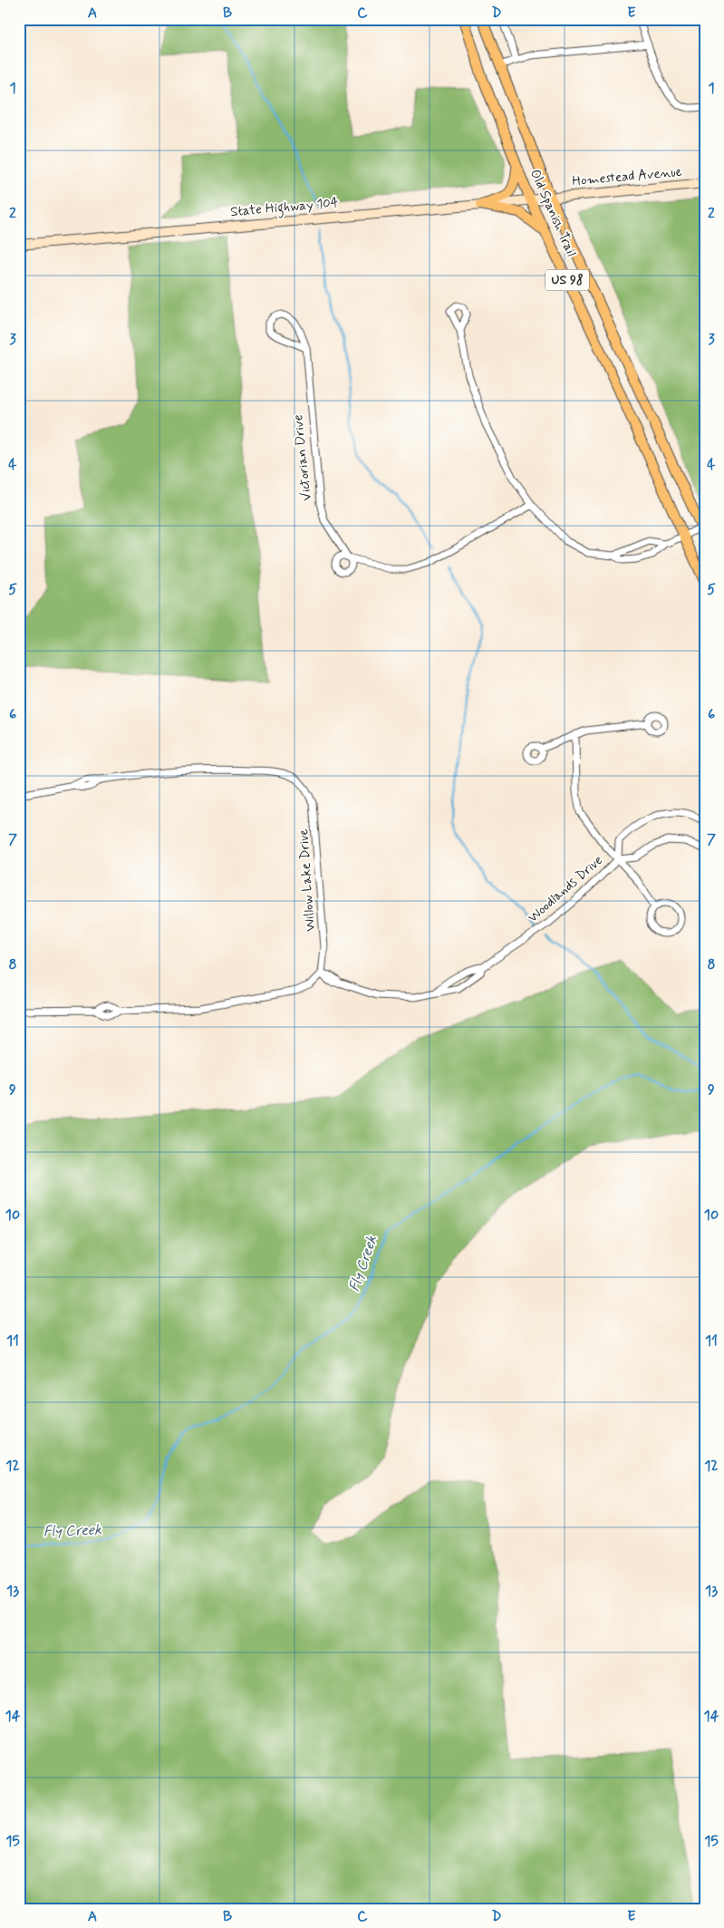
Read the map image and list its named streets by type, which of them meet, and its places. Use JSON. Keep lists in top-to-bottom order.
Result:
{
  "streets": {
    "main road": [
      "Homestead Avenue",
      "State Highway 104",
      "Old Spanish Trail",
      "US 98"
    ],
    "street": ["Victorian Drive", "Willow Lake Drive", "Woodlands Drive"]
  },
  "crossings": [
    ["Homestead Avenue", "State Highway 104"],
    ["Homestead Avenue", "Old Spanish Trail"],
    ["State Highway 104", "Old Spanish Trail"],
    ["Old Spanish Trail", "US 98"],
    ["Willow Lake Drive", "Woodlands Drive"]
  ],
  "water": ["Fly Creek"],
  "grid": {
    "columns": [
      "A",
      "B",
      "C",
      "D",
      "E"
    ],
    "rows": [
      "1",
      "2",
      "3",
      "4",
      "5",
      "6",
      "7",
      "8",
      "9",
      "10",
      "11",
      "12",
      "13",
      "14",
      "15"
    ]
  }
}
